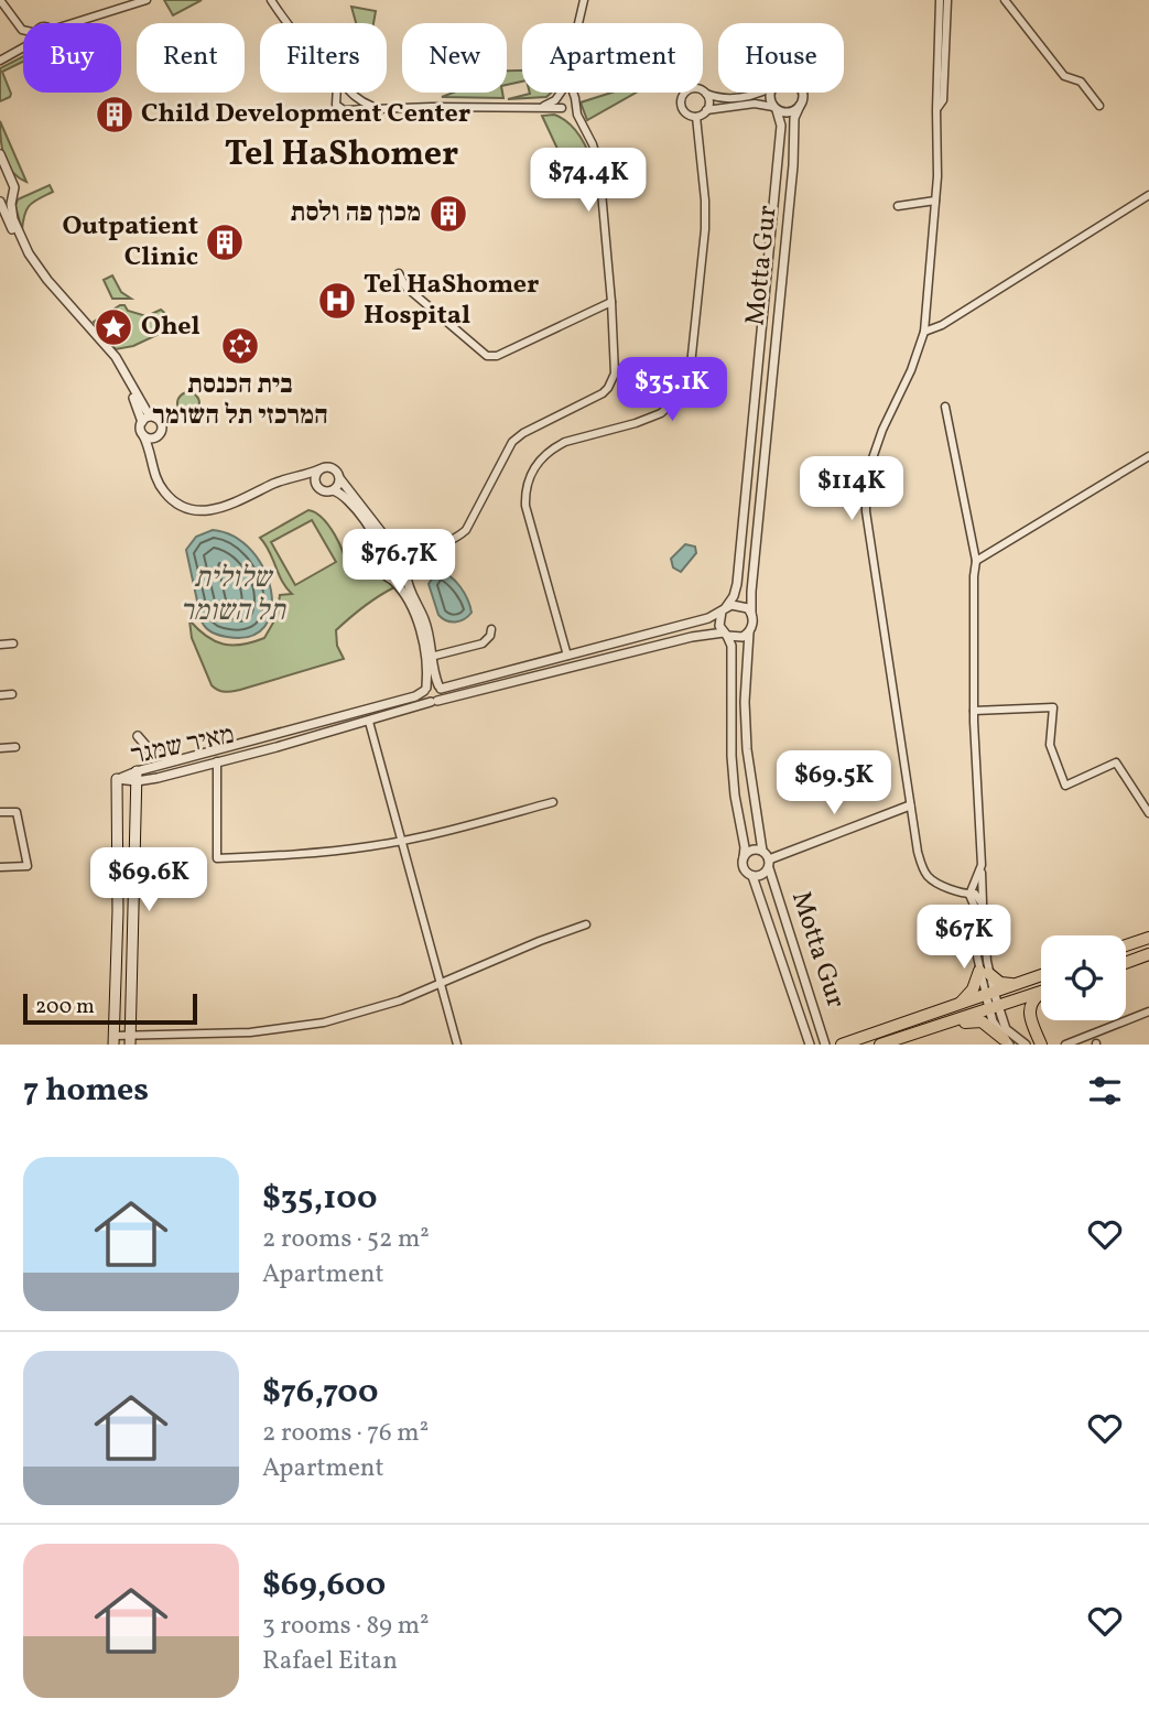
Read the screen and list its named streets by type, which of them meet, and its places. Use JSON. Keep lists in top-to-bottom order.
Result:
{
  "streets": {
    "street": ["Motta Gur", "מאיר שמגר"]
  },
  "crossings": [
    ["Motta Gur", "מאיר שמגר"]
  ],
  "districts": ["Tel HaShomer"],
  "water": ["שלולית תל השומר"],
  "places": {
    "building": ["Child Development Center", "מכון פה ולסת", "Outpatient Clinic"],
    "hospital": ["Tel HaShomer Hospital"],
    "place": ["Ohel"],
    "synagogue": ["בית הכנסת המרכזי תל השומר"]
  },
  "scale_bar": "200 m",
  "page": {
    "chip": [
      "Buy",
      "Rent",
      "Filters",
      "New",
      "Apartment",
      "House"
    ],
    "price": [
      "$74.4K",
      "$35.1K",
      "$114K",
      "$76.7K",
      "$69.5K",
      "$69.6K",
      "$67K"
    ],
    "scale": "200 m",
    "heading": "7 homes",
    "list": [
      {
        "name": "$35,100",
        "note": "2 rooms · 52 m² · Apartment"
      },
      {
        "name": "$76,700",
        "note": "2 rooms · 76 m² · Apartment"
      },
      {
        "name": "$69,600",
        "note": "3 rooms · 89 m² · Rafael Eitan"
      }
    ]
  }
}
